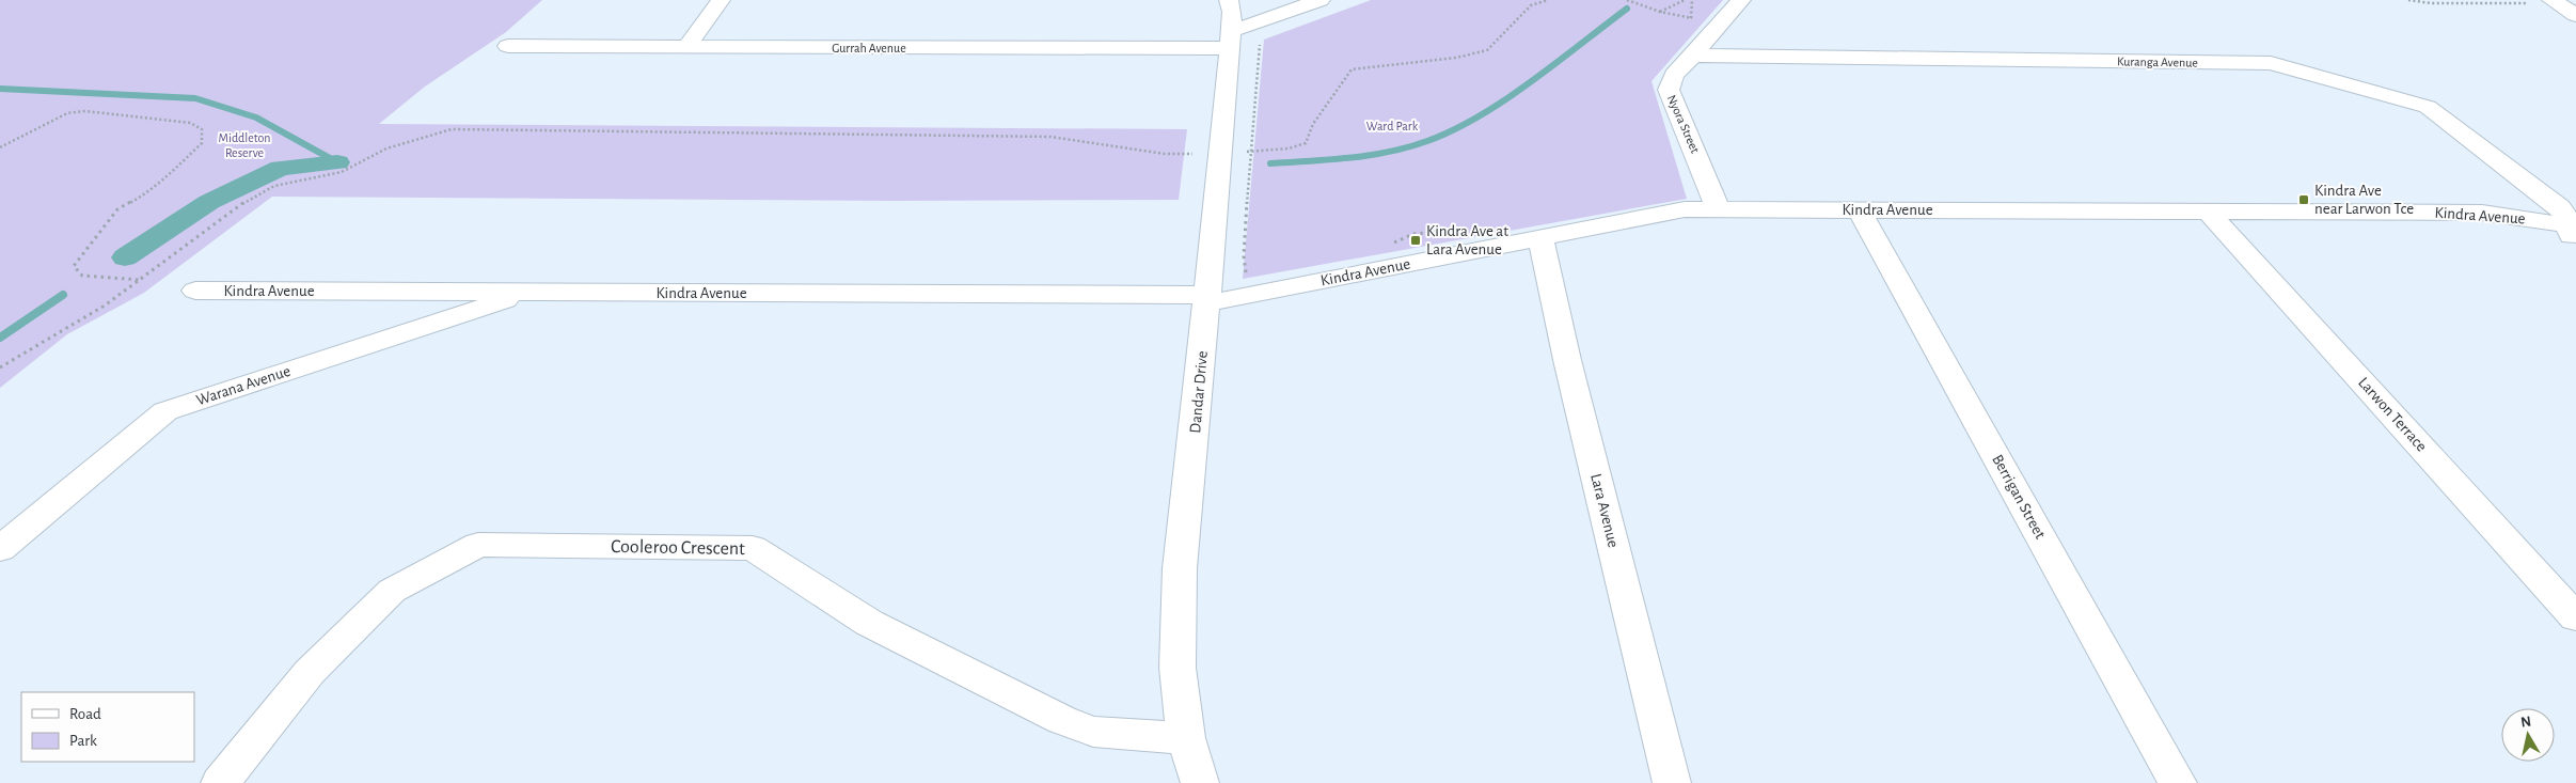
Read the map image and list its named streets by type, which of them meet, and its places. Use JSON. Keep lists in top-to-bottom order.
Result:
{
  "streets": {
    "street": [
      "Gurrah Avenue",
      "Kuranga Avenue",
      "Nyora Street",
      "Kindra Avenue",
      "Warana Avenue",
      "Dandar Drive",
      "Larwon Terrace",
      "Berrigan Street",
      "Lara Avenue",
      "Cooleroo Crescent"
    ]
  },
  "crossings": [
    ["Gurrah Avenue", "Dandar Drive"],
    ["Kuranga Avenue", "Nyora Street"],
    ["Kuranga Avenue", "Kindra Avenue"],
    ["Nyora Street", "Kindra Avenue"],
    ["Kindra Avenue", "Warana Avenue"],
    ["Kindra Avenue", "Dandar Drive"],
    ["Kindra Avenue", "Larwon Terrace"],
    ["Kindra Avenue", "Berrigan Street"],
    ["Kindra Avenue", "Lara Avenue"],
    ["Dandar Drive", "Cooleroo Crescent"]
  ],
  "parks": ["Ward Park", "Middleton Reserve"],
  "places": {
    "transit": ["Kindra Ave near Larwon Tce", "Kindra Ave at Lara Avenue"]
  },
  "legend": ["Road", "Park"],
  "north": "top"
}
